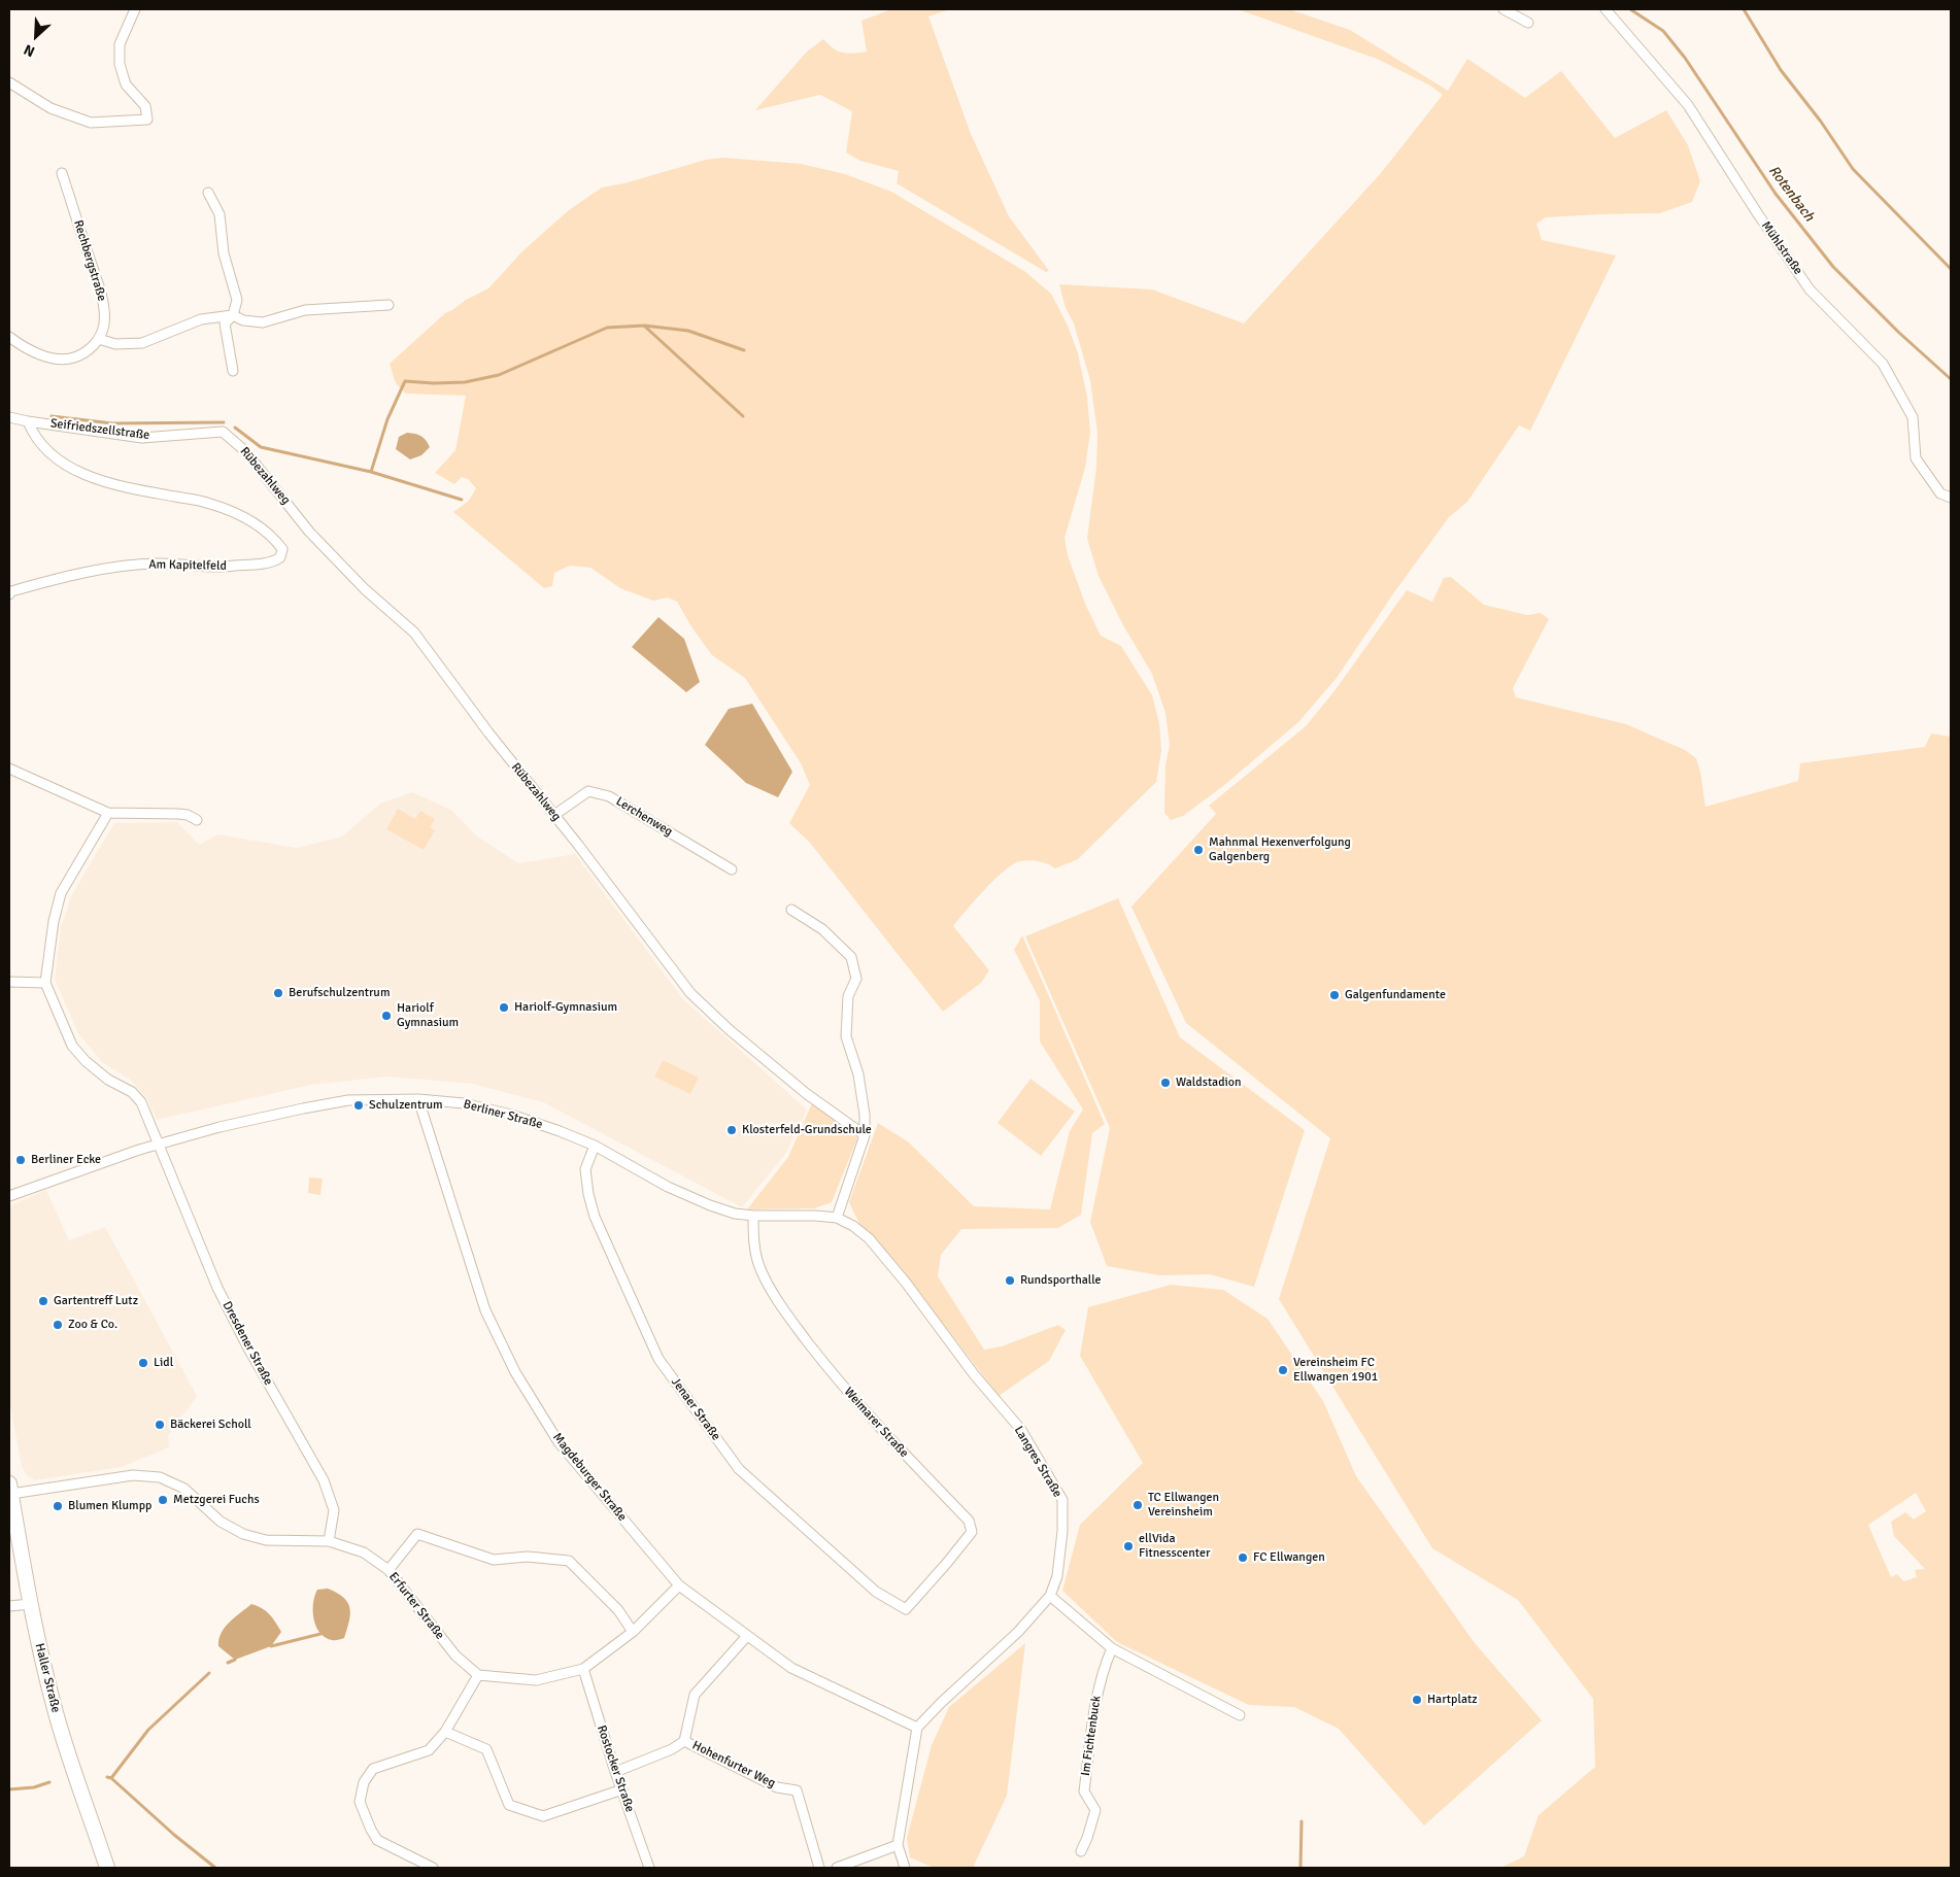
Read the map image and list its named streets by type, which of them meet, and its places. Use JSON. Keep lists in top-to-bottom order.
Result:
{
  "streets": {
    "main road": ["Haller Straße"],
    "street": [
      "Mühlstraße",
      "Rechbergstraße",
      "Seifriedszellstraße",
      "Rübezahlweg",
      "Am Kapitelfeld",
      "Lerchenweg",
      "Berliner Straße",
      "Dresdener Straße",
      "Jenaer Straße",
      "Weimarer Straße",
      "Langres Straße",
      "Magdeburger Straße",
      "Erfurter Straße",
      "Im Fichtenbuck",
      "Hohenfurter Weg",
      "Rostocker Straße"
    ]
  },
  "crossings": [
    ["Seifriedszellstraße", "Rübezahlweg"],
    ["Seifriedszellstraße", "Am Kapitelfeld"],
    ["Rübezahlweg", "Lerchenweg"],
    ["Berliner Straße", "Dresdener Straße"],
    ["Berliner Straße", "Jenaer Straße"],
    ["Berliner Straße", "Weimarer Straße"],
    ["Berliner Straße", "Langres Straße"],
    ["Berliner Straße", "Magdeburger Straße"],
    ["Dresdener Straße", "Erfurter Straße"],
    ["Jenaer Straße", "Weimarer Straße"],
    ["Langres Straße", "Magdeburger Straße"],
    ["Magdeburger Straße", "Hohenfurter Weg"],
    ["Erfurter Straße", "Haller Straße"],
    ["Hohenfurter Weg", "Rostocker Straße"]
  ],
  "water": ["Rotenbach"],
  "places": [
    "Mahnmal Hexenverfolgung Galgenberg",
    "Berufschulzentrum",
    "Galgenfundamente",
    "Hariolf-Gymnasium",
    "Hariolf Gymnasium",
    "Waldstadion",
    "Schulzentrum",
    "Klosterfeld-Grundschule",
    "Berliner Ecke",
    "Rundsporthalle",
    "Gartentreff Lutz",
    "Zoo & Co.",
    "Lidl",
    "Vereinsheim FC Ellwangen 1901",
    "Bäckerei Scholl",
    "Metzgerei Fuchs",
    "TC Ellwangen Vereinsheim",
    "Blumen Klumpp",
    "ellVida Fitnesscenter",
    "FC Ellwangen",
    "Hartplatz"
  ],
  "north": "bottom left"
}
